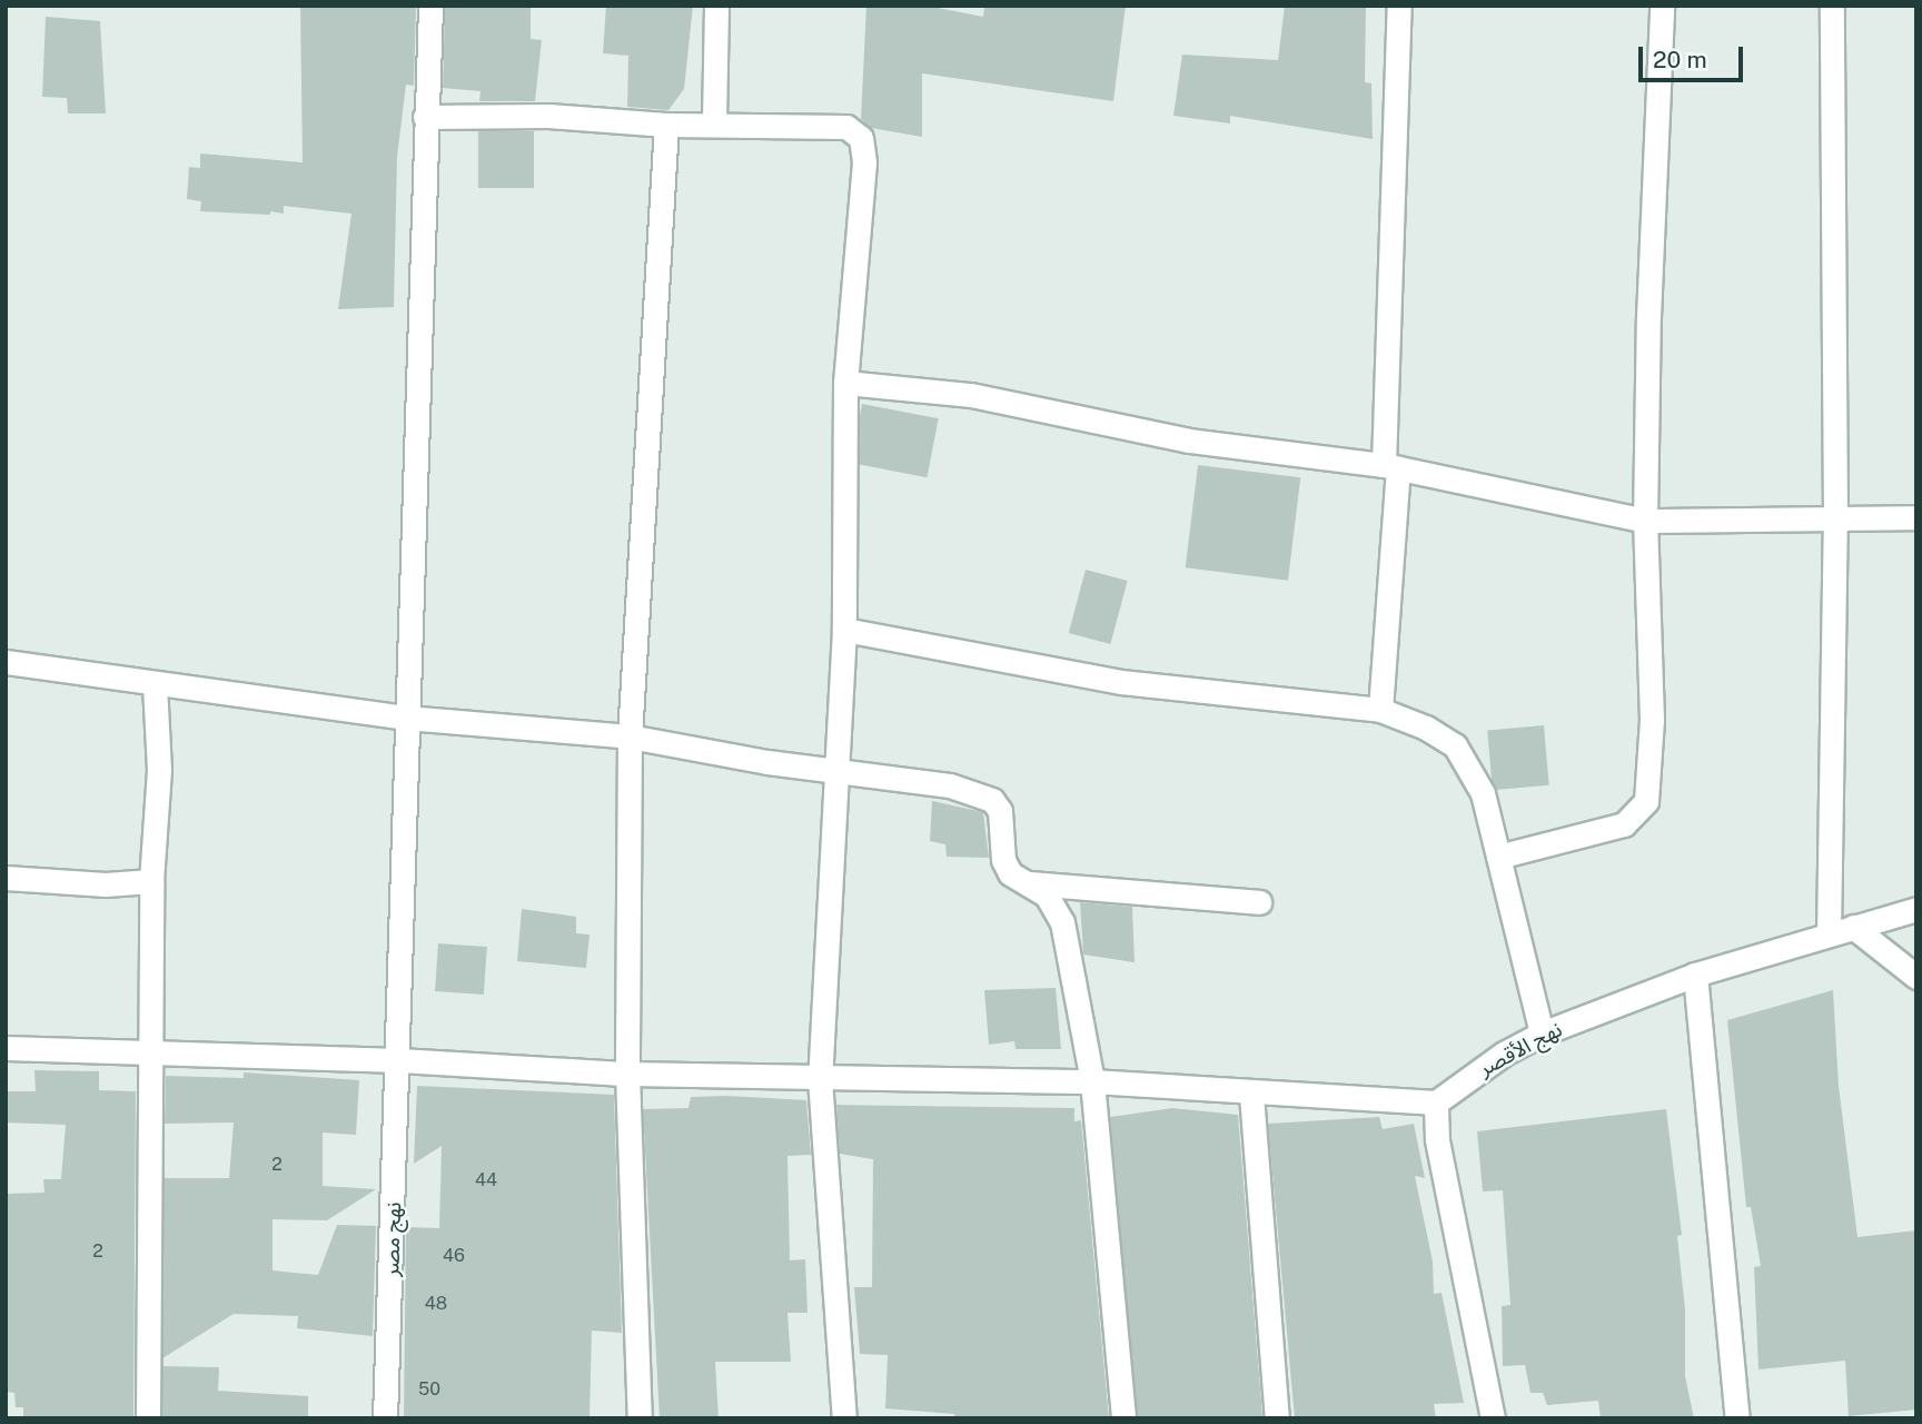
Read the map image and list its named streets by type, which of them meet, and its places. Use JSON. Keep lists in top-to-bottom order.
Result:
{
  "streets": {
    "street": ["نهج الأقصر", "نهج مصر"]
  },
  "house_numbers": [
    "2",
    "44",
    "2",
    "46",
    "48",
    "50"
  ],
  "scale_bar": "20 m"
}
